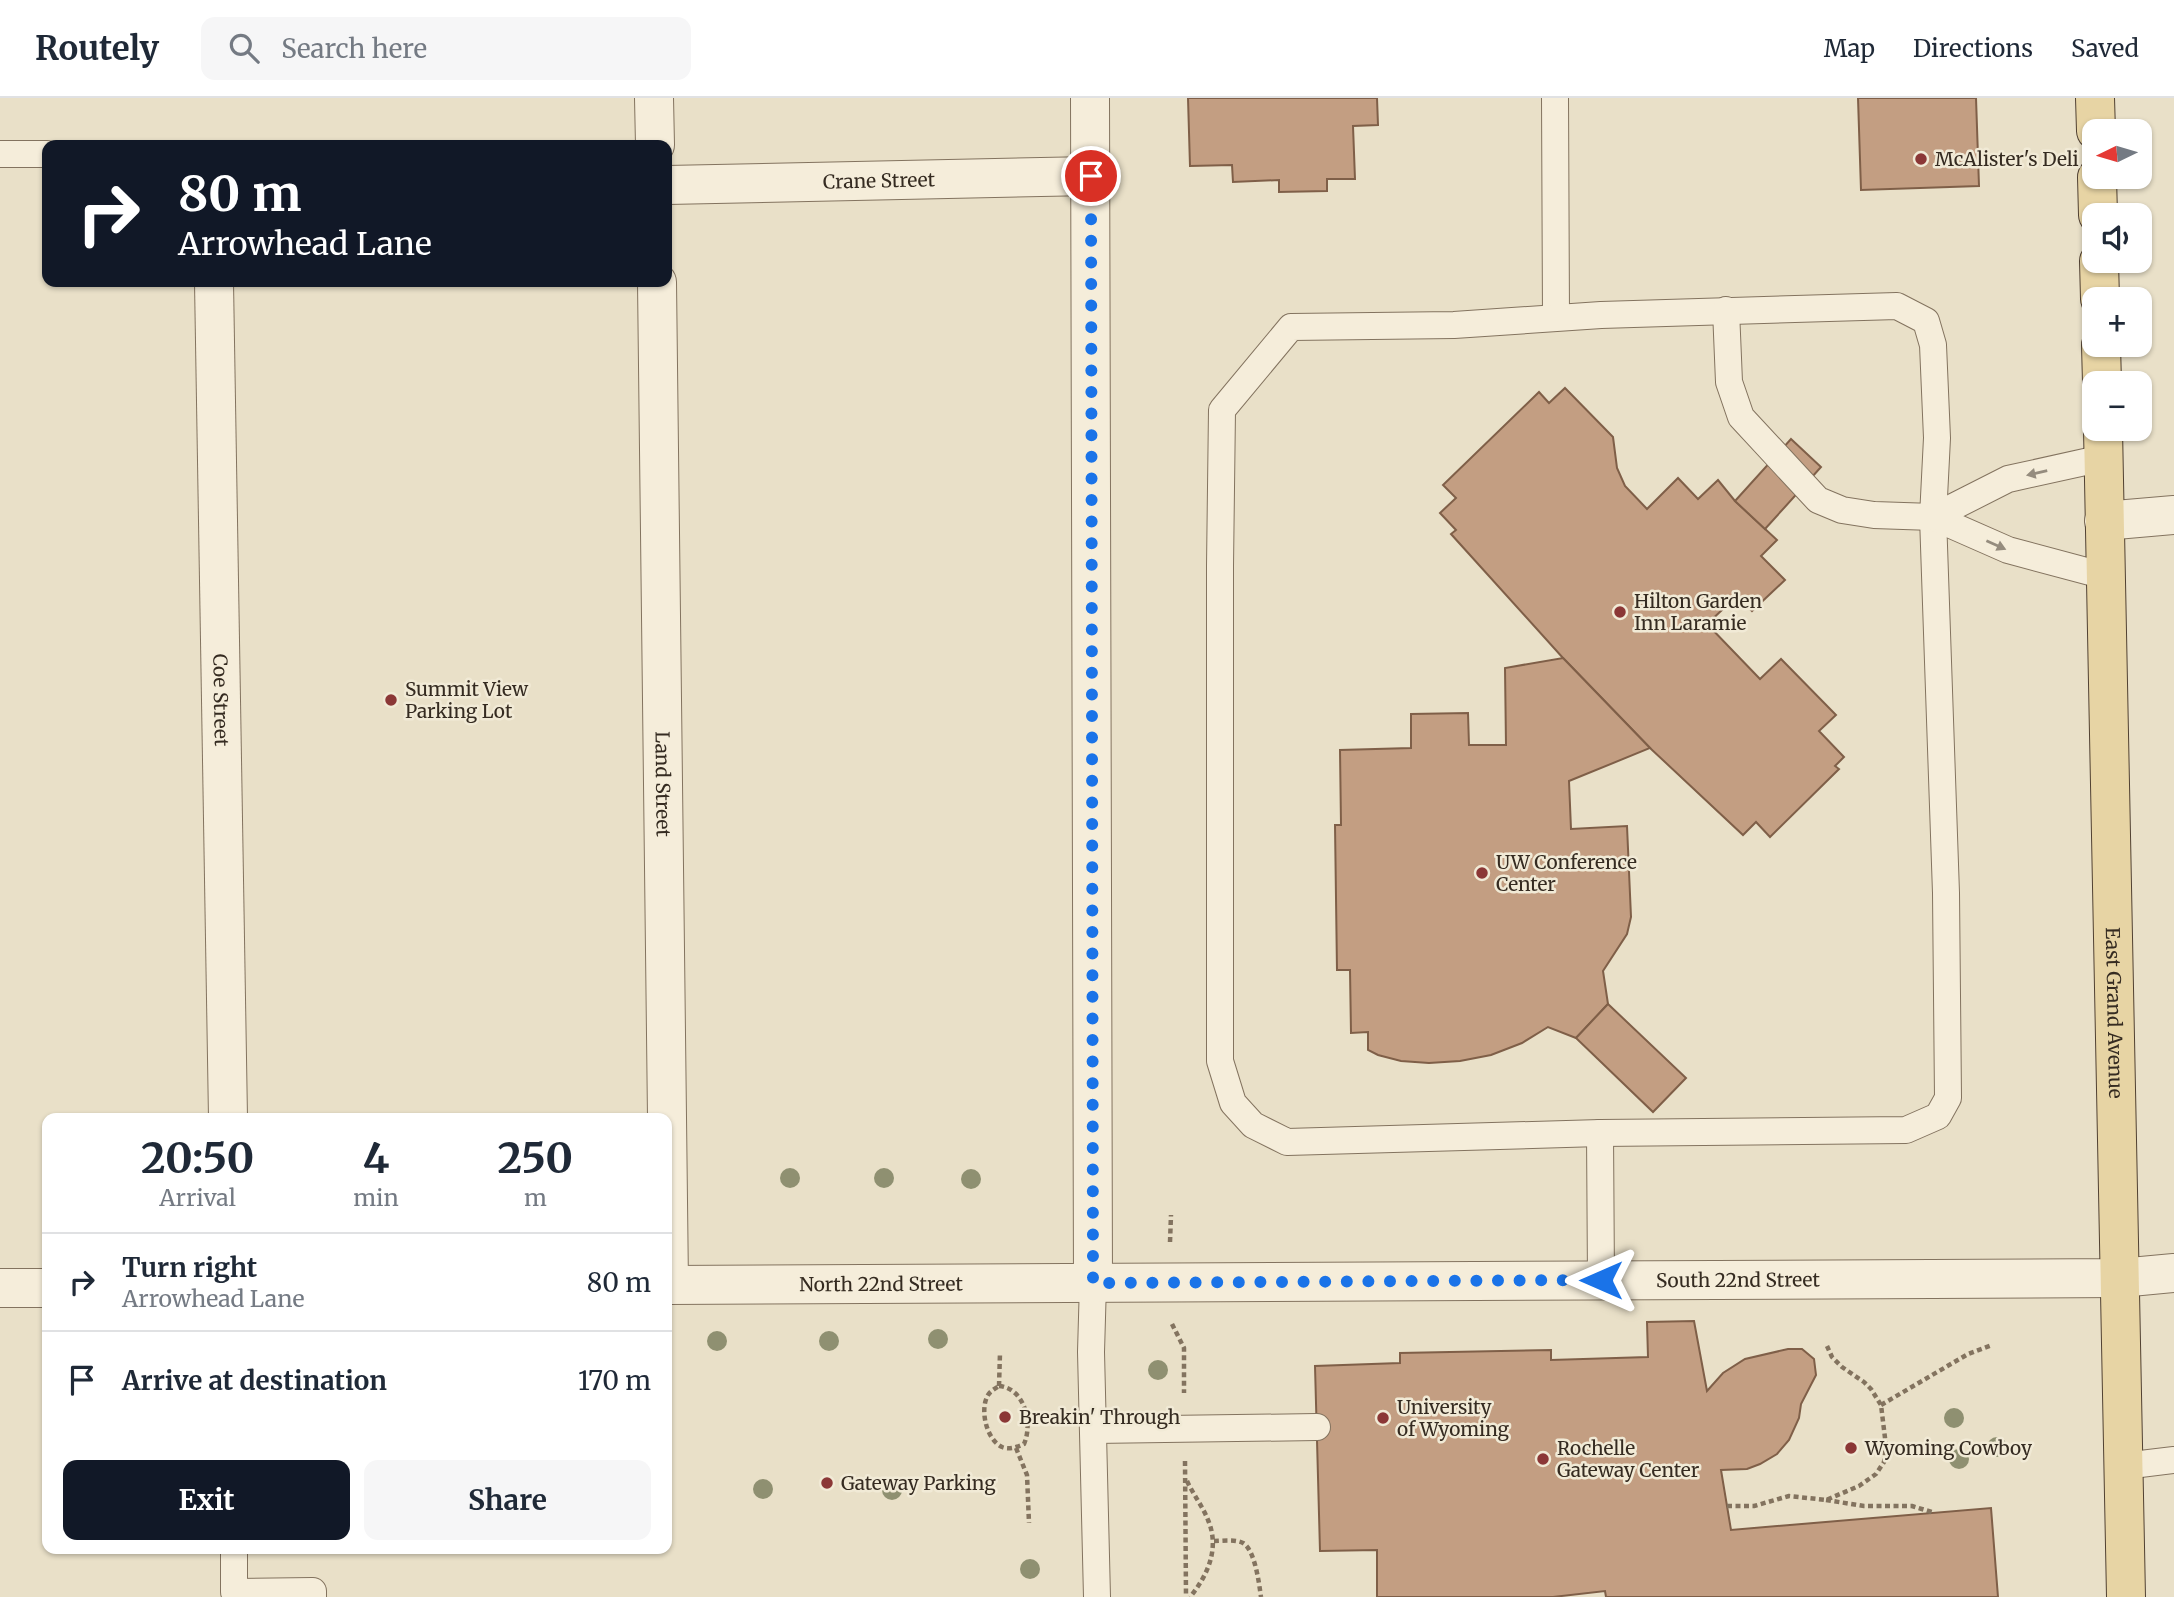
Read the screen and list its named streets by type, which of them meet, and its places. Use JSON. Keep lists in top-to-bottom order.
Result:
{
  "streets": {
    "main road": ["East Grand Avenue"],
    "street": [
      "Crane Street",
      "Coe Street",
      "Land Street",
      "South 22nd Street",
      "North 22nd Street"
    ]
  },
  "crossings": [
    ["East Grand Avenue", "South 22nd Street"],
    ["South 22nd Street", "North 22nd Street"]
  ],
  "places": [
    "McAlister's Deli",
    "Hilton Garden Inn Laramie",
    "Summit View Parking Lot",
    "UW Conference Center",
    "Breakin' Through",
    "University of Wyoming",
    "Wyoming Cowboy",
    "Rochelle Gateway Center",
    "Gateway Parking"
  ],
  "north": "left",
  "page": {
    "header": "Routely",
    "search": "Search here",
    "nav": ["Map", "Directions", "Saved"],
    "map_buttons": ["+", "−"],
    "turn": ["80 m", "Arrowhead Lane"],
    "eta": [
      "20:50",
      "Arrival",
      "4",
      "min",
      "250",
      "m"
    ],
    "list": [
      {
        "name": "Turn right",
        "note": "Arrowhead Lane",
        "value": "80 m"
      },
      {
        "name": "Arrive at destination",
        "value": "170 m"
      }
    ],
    "buttons": ["Exit", "Share"]
  }
}
